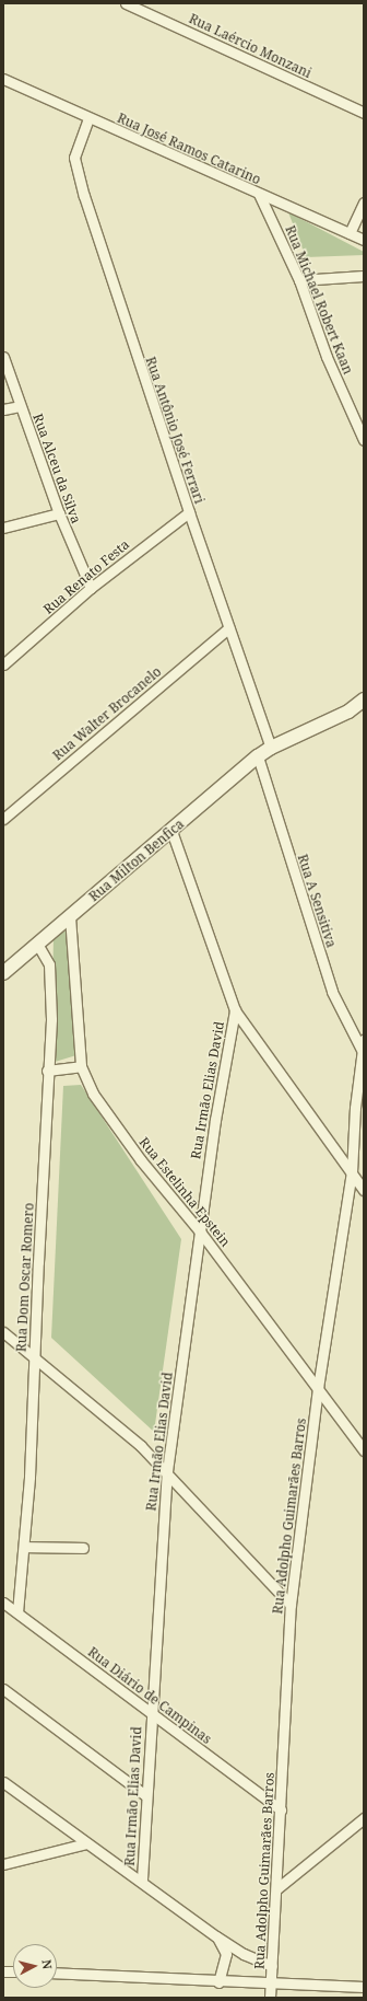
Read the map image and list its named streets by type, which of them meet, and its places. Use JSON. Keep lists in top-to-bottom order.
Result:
{
  "streets": {
    "street": [
      "Rua Laércio Monzani",
      "Rua José Ramos Catarino",
      "Rua Michael Robert Kaan",
      "Rua Antônio José Ferrari",
      "Rua Alceu da Silva",
      "Rua Renato Festa",
      "Rua Walter Brocanelo",
      "Rua Milton Benfica",
      "Rua A Sensitiva",
      "Rua Irmão Elias David",
      "Rua Estelinha Epstein",
      "Rua Dom Oscar Romero",
      "Rua Adolpho Guimarães Barros",
      "Rua Diário de Campinas"
    ]
  },
  "crossings": [
    ["Rua José Ramos Catarino", "Rua Michael Robert Kaan"],
    ["Rua José Ramos Catarino", "Rua Antônio José Ferrari"],
    ["Rua Antônio José Ferrari", "Rua Renato Festa"],
    ["Rua Antônio José Ferrari", "Rua Walter Brocanelo"],
    ["Rua Antônio José Ferrari", "Rua Milton Benfica"],
    ["Rua Alceu da Silva", "Rua Renato Festa"],
    ["Rua Milton Benfica", "Rua A Sensitiva"],
    ["Rua Milton Benfica", "Rua Estelinha Epstein"],
    ["Rua Milton Benfica", "Rua Dom Oscar Romero"],
    ["Rua A Sensitiva", "Rua Adolpho Guimarães Barros"],
    ["Rua Irmão Elias David", "Rua Estelinha Epstein"],
    ["Rua Irmão Elias David", "Rua Diário de Campinas"],
    ["Rua Estelinha Epstein", "Rua Adolpho Guimarães Barros"],
    ["Rua Dom Oscar Romero", "Rua Diário de Campinas"],
    ["Rua Adolpho Guimarães Barros", "Rua Diário de Campinas"]
  ],
  "north": "right"
}
